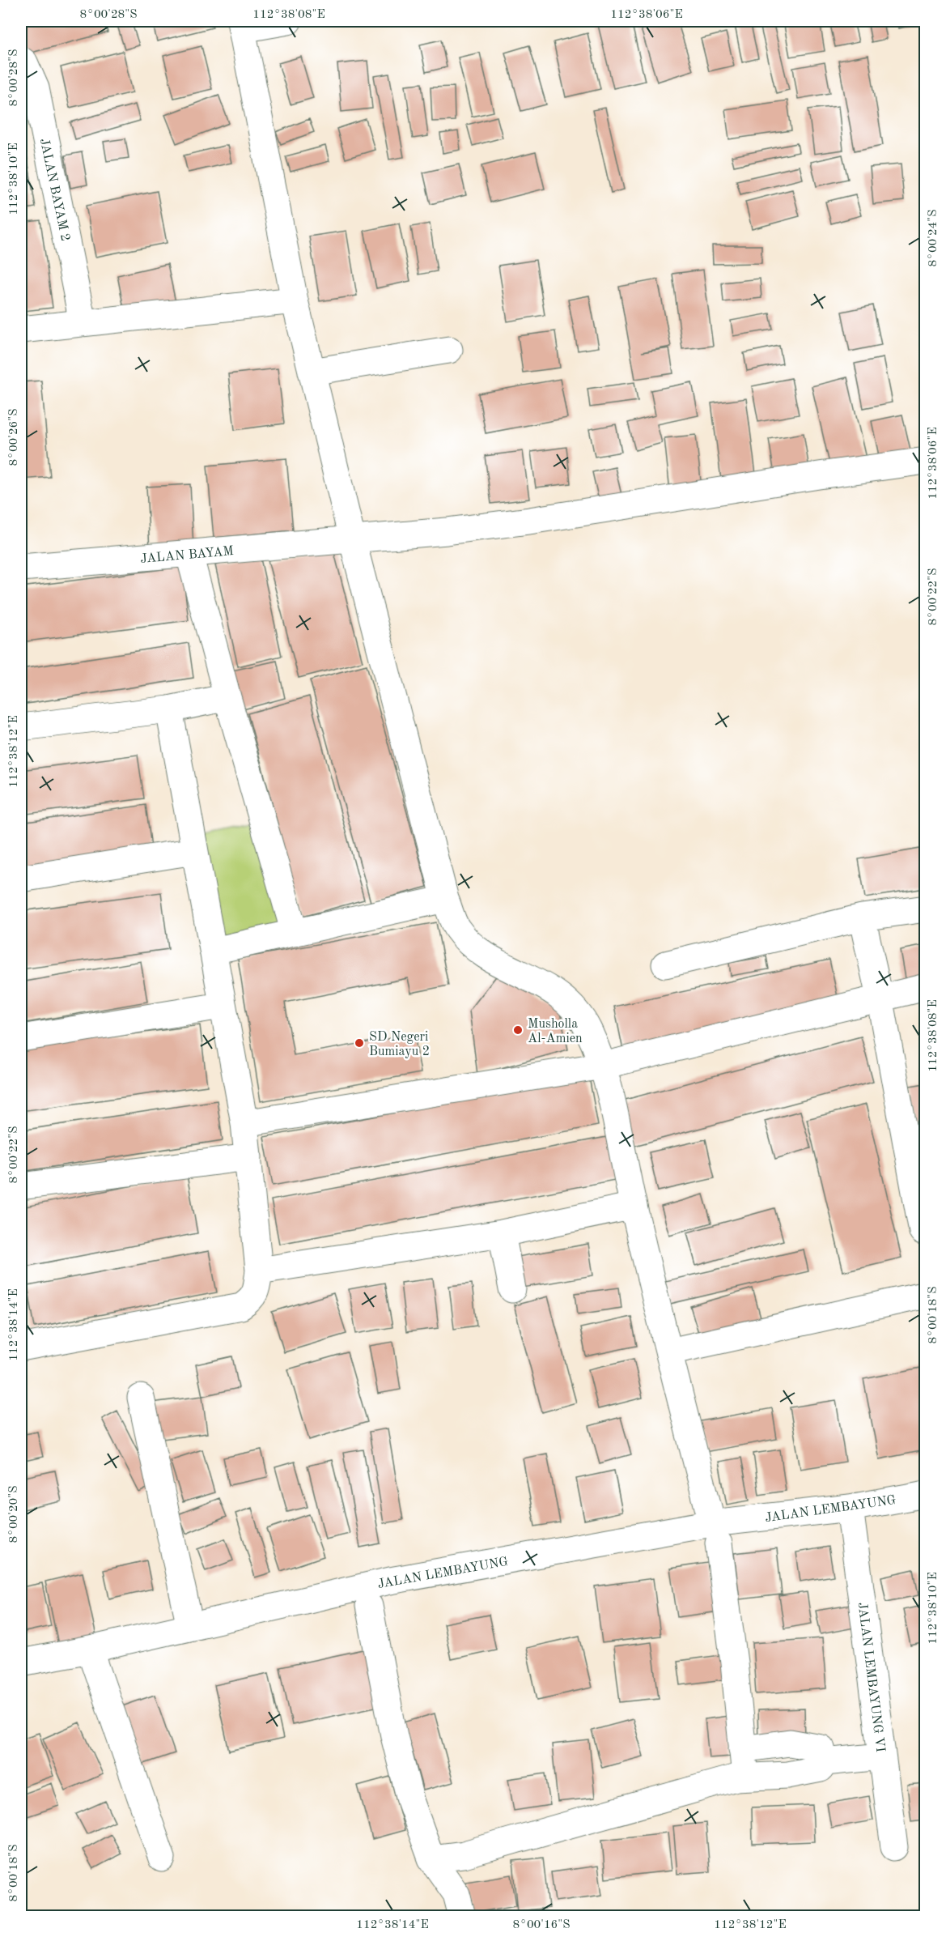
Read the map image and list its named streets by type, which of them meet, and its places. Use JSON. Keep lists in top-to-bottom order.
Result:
{
  "streets": {
    "street": [
      "JALAN BAYAM 2",
      "JALAN BAYAM",
      "JALAN LEMBAYUNG",
      "JALAN LEMBAYUNG VI"
    ]
  },
  "crossings": [
    ["JALAN LEMBAYUNG", "JALAN LEMBAYUNG VI"]
  ],
  "places": ["Musholla Al-Amien", "SD Negeri Bumiayu 2"],
  "coordinates": [
    "8°00'28\"S",
    "112°38'08\"E",
    "112°38'06\"E",
    "112°38'10\"E",
    "8°00'24\"S",
    "8°00'26\"S",
    "8°00'22\"S",
    "112°38'12\"E",
    "8°00'18\"S",
    "112°38'14\"E",
    "8°00'20\"S",
    "8°00'16\"S"
  ]
}
